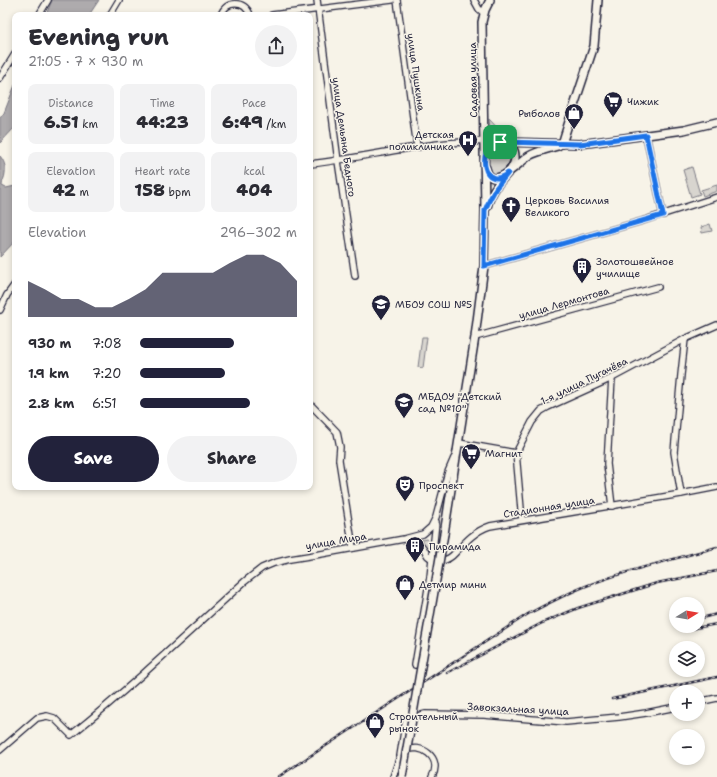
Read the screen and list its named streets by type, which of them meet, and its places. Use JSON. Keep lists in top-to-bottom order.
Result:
{
  "streets": {
    "main road": ["Садовая улица"],
    "street": [
      "улица Пушкина",
      "улица Демьяна Бедного",
      "улица Лермонтова",
      "1-я улица Пугачёва",
      "Стадионная улица",
      "улица Мира",
      "Завокзальная улица"
    ]
  },
  "places": {
    "supermarket": ["Чижик", "Магнит"],
    "shop": ["Рыболов", "Детмир мини", "Строительный рынок"],
    "hospital": ["Детская поликлиника"],
    "church": ["Церковь Василия Великого"],
    "building": ["Золотошвейное училище", "Пирамида"],
    "school or university": ["МБОУ СОШ №5", "МБДОУ \"Детский сад №10\""],
    "theatre": ["Проспект"]
  },
  "north": "right",
  "page": {
    "heading": ["Evening run", "21:05 · 7 × 930 m"],
    "stats": [
      ["Distance", "6.51 km"],
      ["Time", "44:23"],
      ["Pace", "6:49 /km"],
      ["Elevation", "42 m"],
      ["Heart rate", "158 bpm"],
      ["kcal", "404"]
    ],
    "chart": ["Elevation", "296–302 m"],
    "list": [
      {
        "name": "930 m",
        "note": "7:08"
      },
      {
        "name": "1.9 km",
        "note": "7:20"
      },
      {
        "name": "2.8 km",
        "note": "6:51"
      }
    ],
    "buttons": ["Save", "Share"],
    "map_buttons": ["+", "−"]
  }
}
